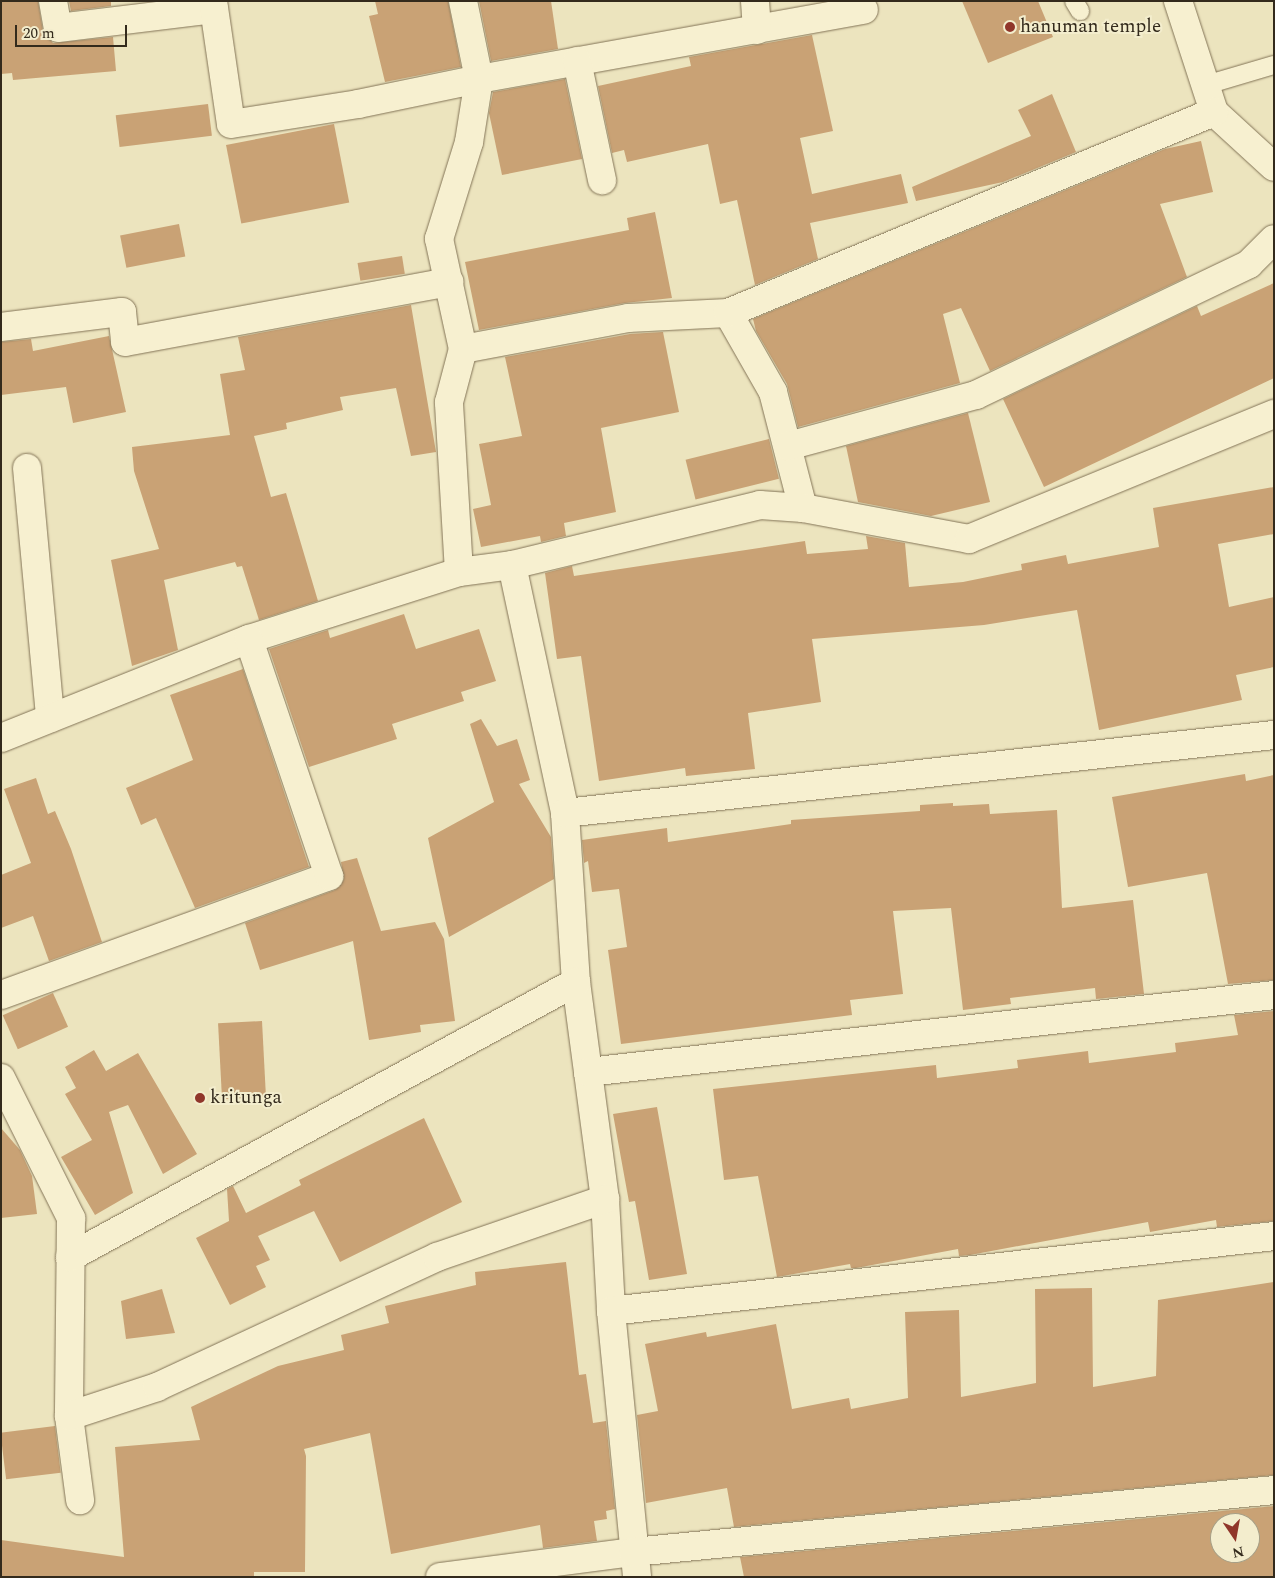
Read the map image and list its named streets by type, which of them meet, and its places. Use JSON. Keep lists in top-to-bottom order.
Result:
{
  "places": ["hanuman temple", "kritunga"],
  "scale_bar": "20 m",
  "north": "bottom"
}
